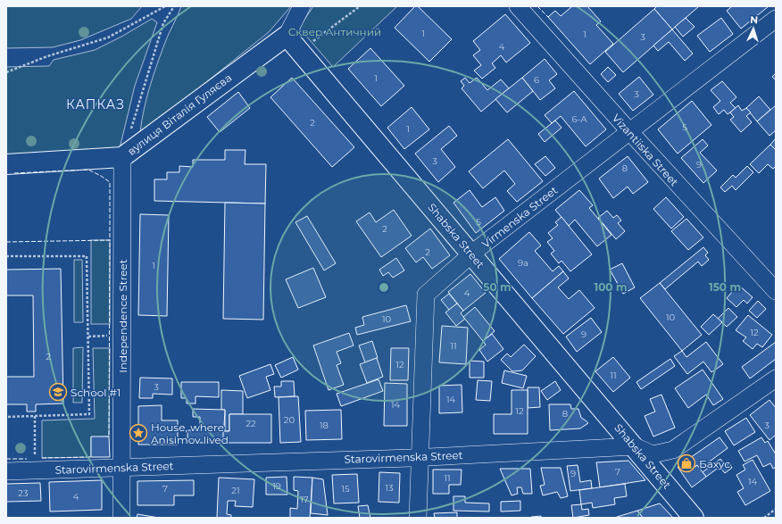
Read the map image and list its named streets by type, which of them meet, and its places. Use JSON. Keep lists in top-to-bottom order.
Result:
{
  "streets": {
    "main road": ["вулиця Віталія Гуляєва", "Shabska Street"],
    "street": [
      "Vizantiiska Street",
      "Virmenska Street",
      "Independence Street",
      "Starovirmenska Street"
    ]
  },
  "crossings": [
    ["вулиця Віталія Гуляєва", "Shabska Street"],
    ["вулиця Віталія Гуляєва", "Independence Street"],
    ["Vizantiiska Street", "Virmenska Street"],
    ["Virmenska Street", "Shabska Street"],
    ["Virmenska Street", "Starovirmenska Street"],
    ["Shabska Street", "Starovirmenska Street"],
    ["Independence Street", "Starovirmenska Street"]
  ],
  "districts": ["КАПКАЗ"],
  "parks": ["Сквер Античний"],
  "places": {
    "school or university": ["School #1"],
    "place": ["House, where Anisimov lived"],
    "shop": ["Бахус"]
  },
  "house_numbers": [
    "1",
    "1",
    "3",
    "4",
    "1",
    "6",
    "3",
    "6-А",
    "2",
    "5",
    "1",
    "3",
    "9",
    "8",
    "5",
    "2",
    "2",
    "9а",
    "1",
    "4",
    "10",
    "10",
    "12",
    "9",
    "11",
    "2",
    "12",
    "11",
    "3",
    "14",
    "14",
    "12",
    "8",
    "20",
    "22",
    "18",
    "3",
    "7",
    "9",
    "11",
    "14",
    "19",
    "13",
    "7",
    "15",
    "21",
    "23",
    "4",
    "17"
  ],
  "north": "top",
  "rings": ["50 m", "100 m", "150 m"]
}
